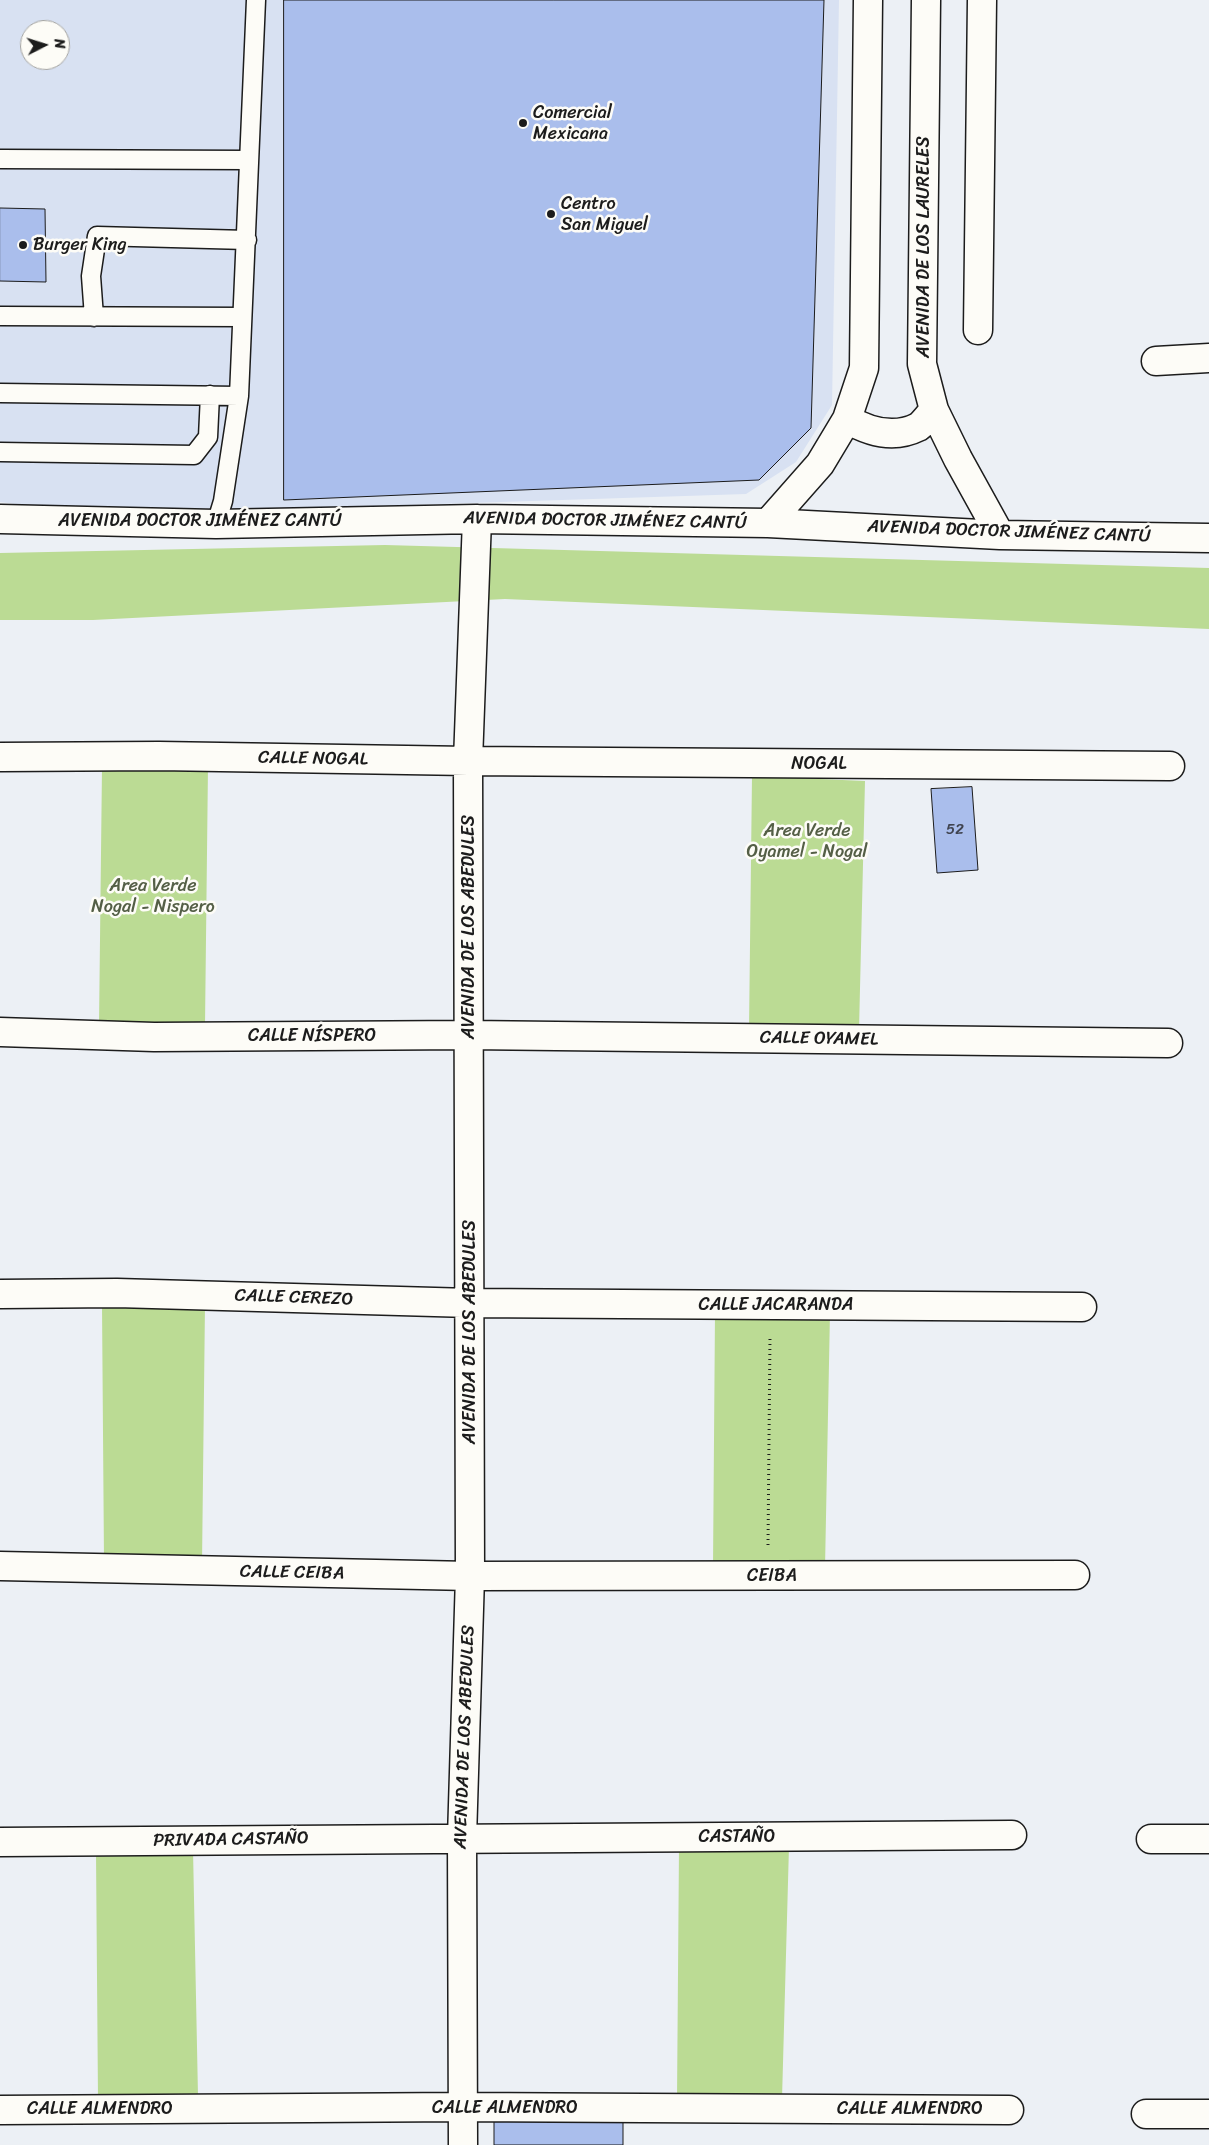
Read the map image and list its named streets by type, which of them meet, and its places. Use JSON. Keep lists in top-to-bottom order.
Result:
{
  "streets": {
    "street": [
      "AVENIDA DE LOS LAURELES",
      "AVENIDA DOCTOR JIMÉNEZ CANTÚ",
      "CALLE NOGAL",
      "NOGAL",
      "AVENIDA DE LOS ABEDULES",
      "CALLE NÍSPERO",
      "CALLE OYAMEL",
      "CALLE CEREZO",
      "CALLE JACARANDA",
      "CALLE CEIBA",
      "CEIBA",
      "CASTAÑO",
      "PRIVADA CASTAÑO",
      "CALLE ALMENDRO"
    ]
  },
  "crossings": [
    ["AVENIDA DE LOS LAURELES", "AVENIDA DOCTOR JIMÉNEZ CANTÚ"],
    ["AVENIDA DOCTOR JIMÉNEZ CANTÚ", "AVENIDA DE LOS ABEDULES"],
    ["CALLE NOGAL", "NOGAL"],
    ["CALLE NOGAL", "AVENIDA DE LOS ABEDULES"],
    ["NOGAL", "AVENIDA DE LOS ABEDULES"],
    ["AVENIDA DE LOS ABEDULES", "CALLE NÍSPERO"],
    ["AVENIDA DE LOS ABEDULES", "CALLE OYAMEL"],
    ["AVENIDA DE LOS ABEDULES", "CALLE CEREZO"],
    ["AVENIDA DE LOS ABEDULES", "CALLE JACARANDA"],
    ["AVENIDA DE LOS ABEDULES", "CALLE CEIBA"],
    ["AVENIDA DE LOS ABEDULES", "CEIBA"],
    ["AVENIDA DE LOS ABEDULES", "CASTAÑO"],
    ["AVENIDA DE LOS ABEDULES", "PRIVADA CASTAÑO"],
    ["AVENIDA DE LOS ABEDULES", "CALLE ALMENDRO"],
    ["CALLE NÍSPERO", "CALLE OYAMEL"],
    ["CALLE CEREZO", "CALLE JACARANDA"],
    ["CALLE CEIBA", "CEIBA"],
    ["CASTAÑO", "PRIVADA CASTAÑO"]
  ],
  "parks": ["Area Verde Oyamel - Nogal", "Area Verde Nogal - Nispero"],
  "places": ["Comercial Mexicana", "Centro San Miguel", "Burger King"],
  "house_numbers": ["52"],
  "north": "right"
}
